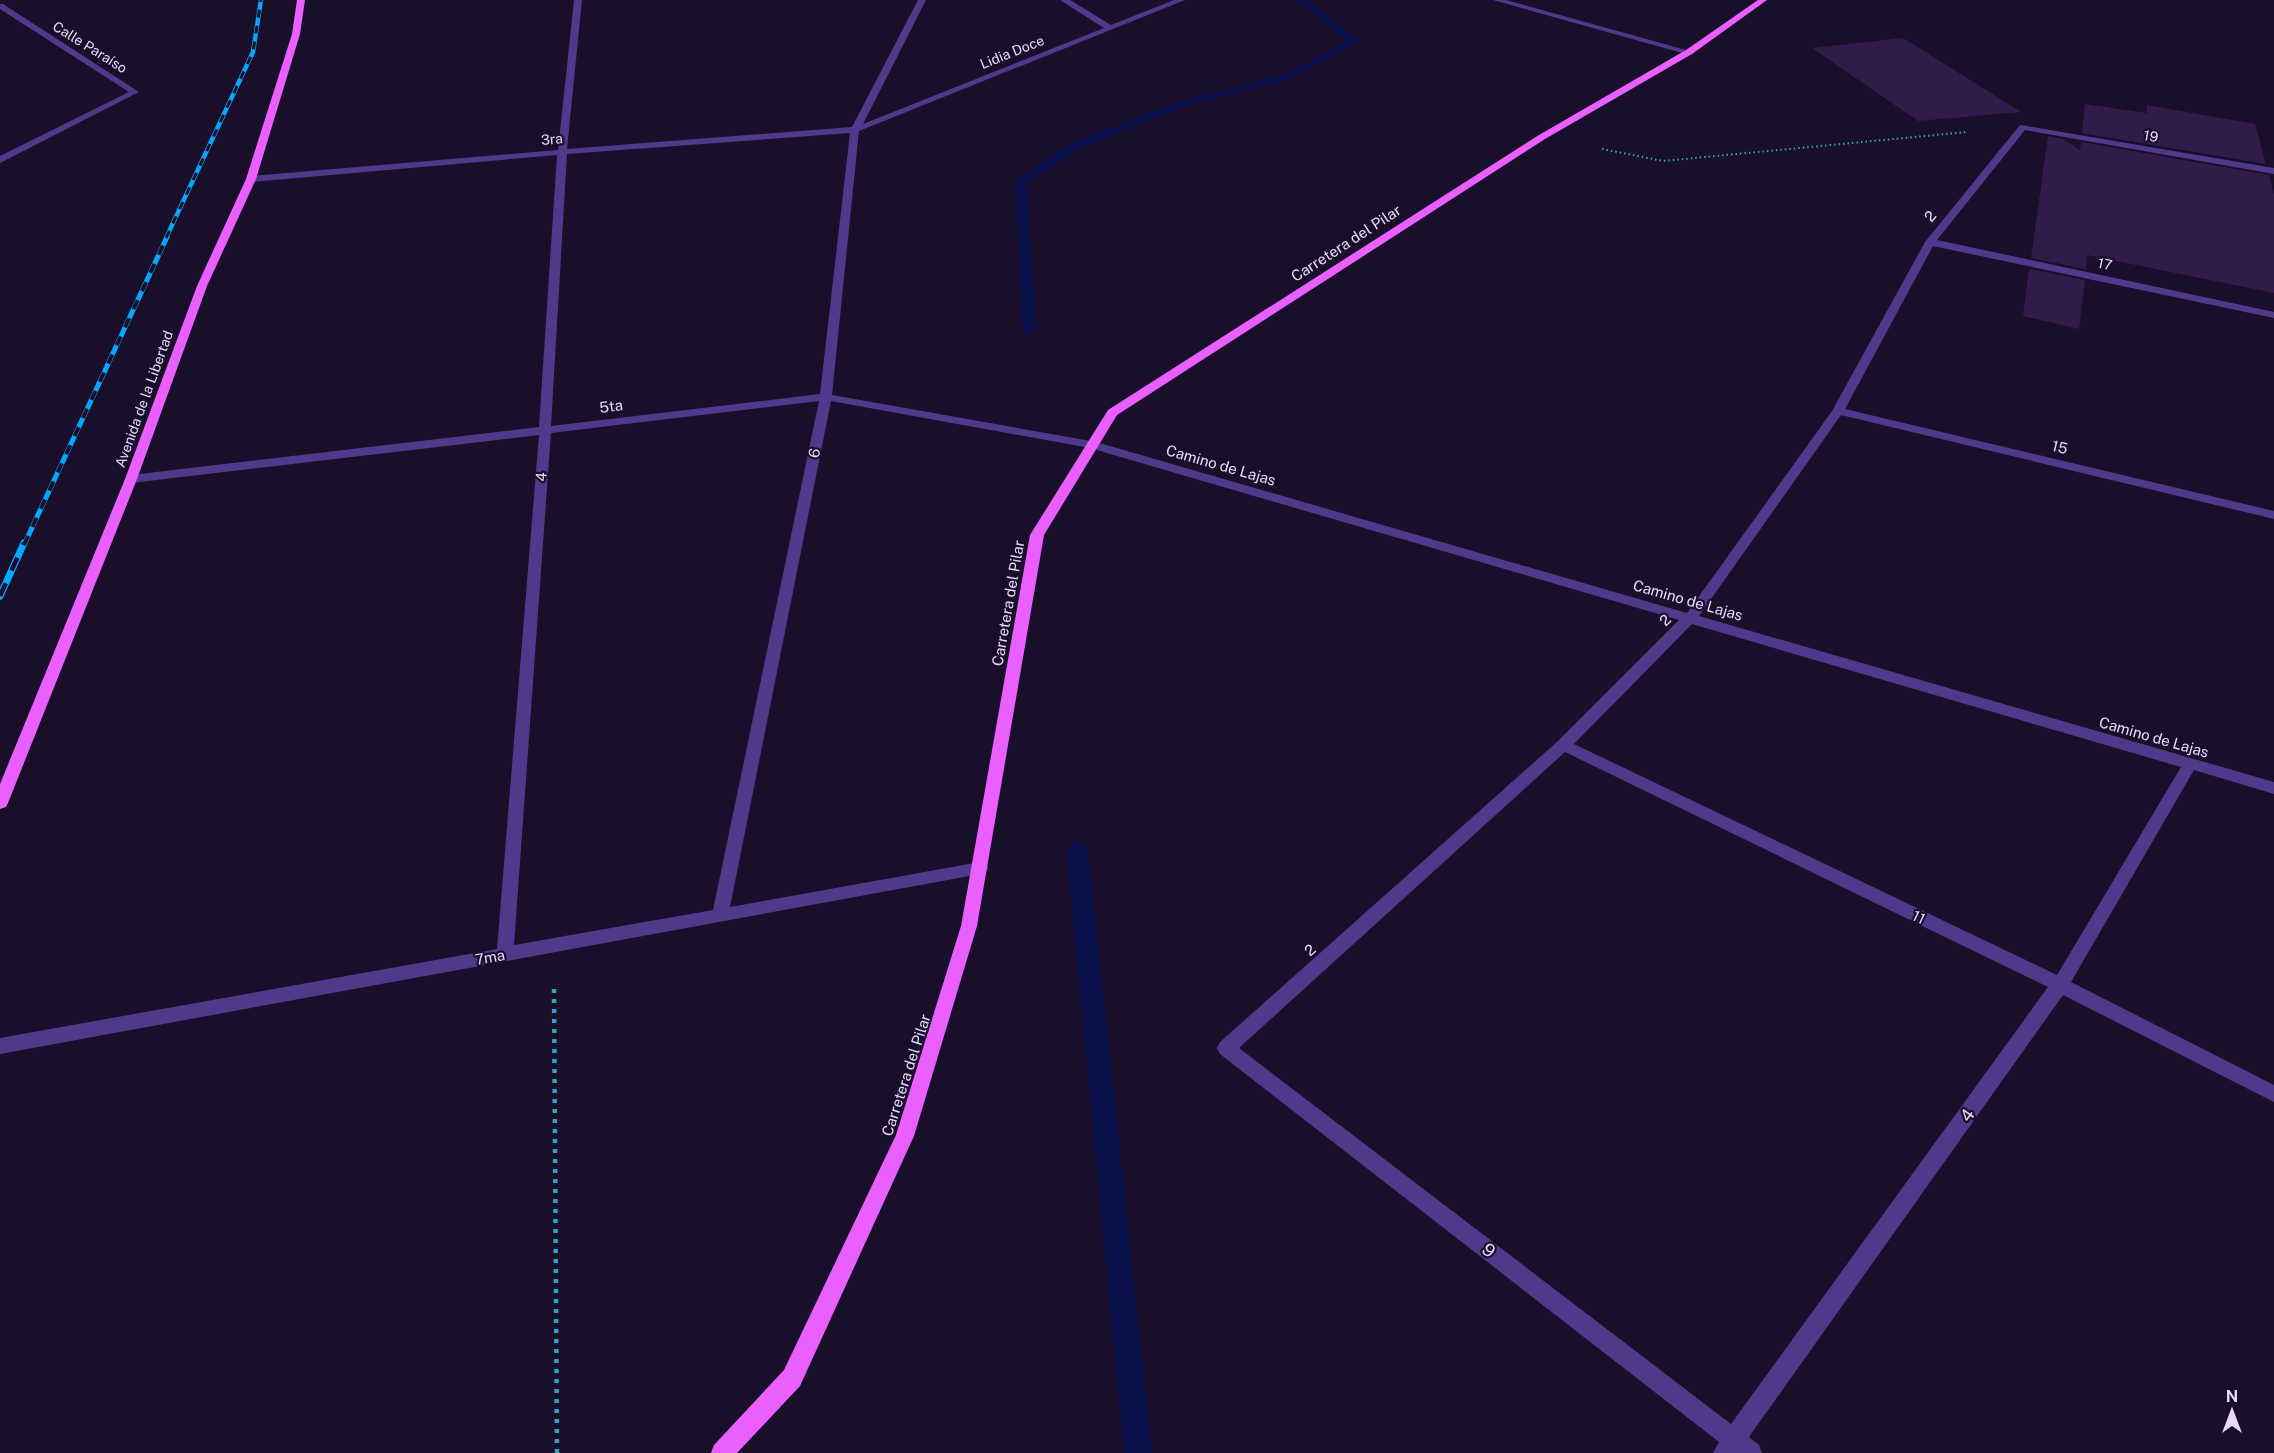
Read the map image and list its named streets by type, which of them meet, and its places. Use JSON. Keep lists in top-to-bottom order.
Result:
{
  "streets": {
    "main road": ["Carretera del Pilar", "Avenida de la Libertad"],
    "street": [
      "Calle Paraíso",
      "Lidia Doce",
      "19",
      "3ra",
      "2",
      "17",
      "5ta",
      "15",
      "6",
      "Camino de Lajas",
      "4",
      "11",
      "7ma",
      "9"
    ]
  },
  "crossings": [
    ["Lidia Doce", "3ra"],
    ["Lidia Doce", "6"],
    ["19", "2"],
    ["3ra", "Avenida de la Libertad"],
    ["3ra", "6"],
    ["3ra", "4"],
    ["2", "17"],
    ["2", "15"],
    ["2", "Camino de Lajas"],
    ["2", "11"],
    ["2", "9"],
    ["Carretera del Pilar", "5ta"],
    ["Carretera del Pilar", "Camino de Lajas"],
    ["Carretera del Pilar", "7ma"],
    ["Avenida de la Libertad", "5ta"],
    ["5ta", "6"],
    ["5ta", "Camino de Lajas"],
    ["5ta", "4"],
    ["6", "7ma"],
    ["Camino de Lajas", "4"],
    ["4", "11"],
    ["4", "7ma"],
    ["4", "9"]
  ],
  "north": "top"
}
